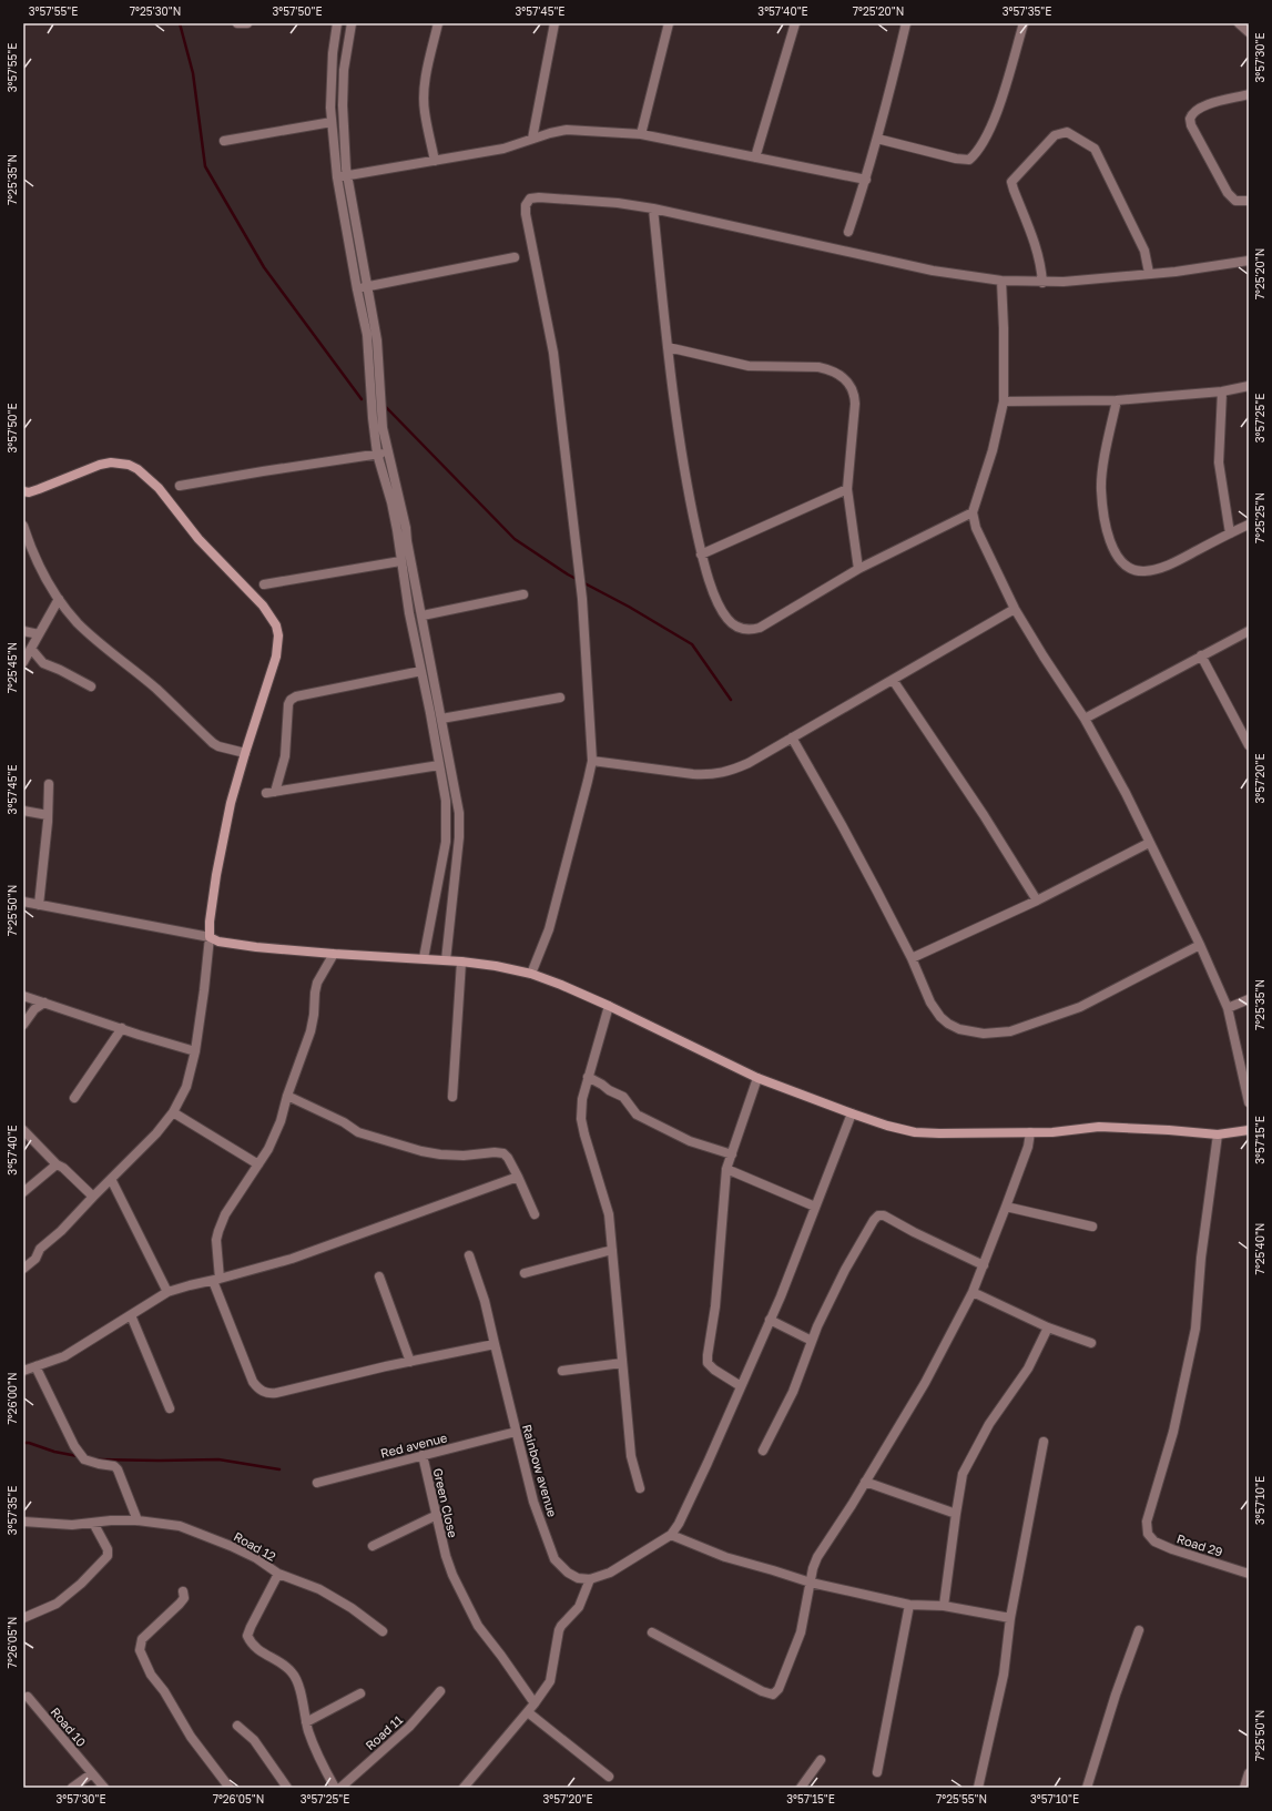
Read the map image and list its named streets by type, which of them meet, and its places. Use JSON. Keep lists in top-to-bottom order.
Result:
{
  "streets": {
    "street": [
      "Red avenue",
      "Rainbow avenue",
      "Green Close",
      "Road 29",
      "Road 12",
      "Road 10",
      "Road 11"
    ]
  },
  "crossings": [
    ["Red avenue", "Rainbow avenue"],
    ["Red avenue", "Green Close"]
  ],
  "coordinates": [
    "3°57'55\"E",
    "7°25'30\"N",
    "3°57'50\"E",
    "3°57'45\"E",
    "3°57'40\"E",
    "7°25'20\"N",
    "3°57'35\"E",
    "3°57'30\"E",
    "7°25'35\"N",
    "3°57'25\"E",
    "7°25'25\"N",
    "7°25'45\"N",
    "3°57'20\"E",
    "7°25'50\"N",
    "3°57'15\"E",
    "7°25'40\"N",
    "7°26'00\"N",
    "3°57'10\"E",
    "7°26'05\"N",
    "7°25'55\"N"
  ]
}
